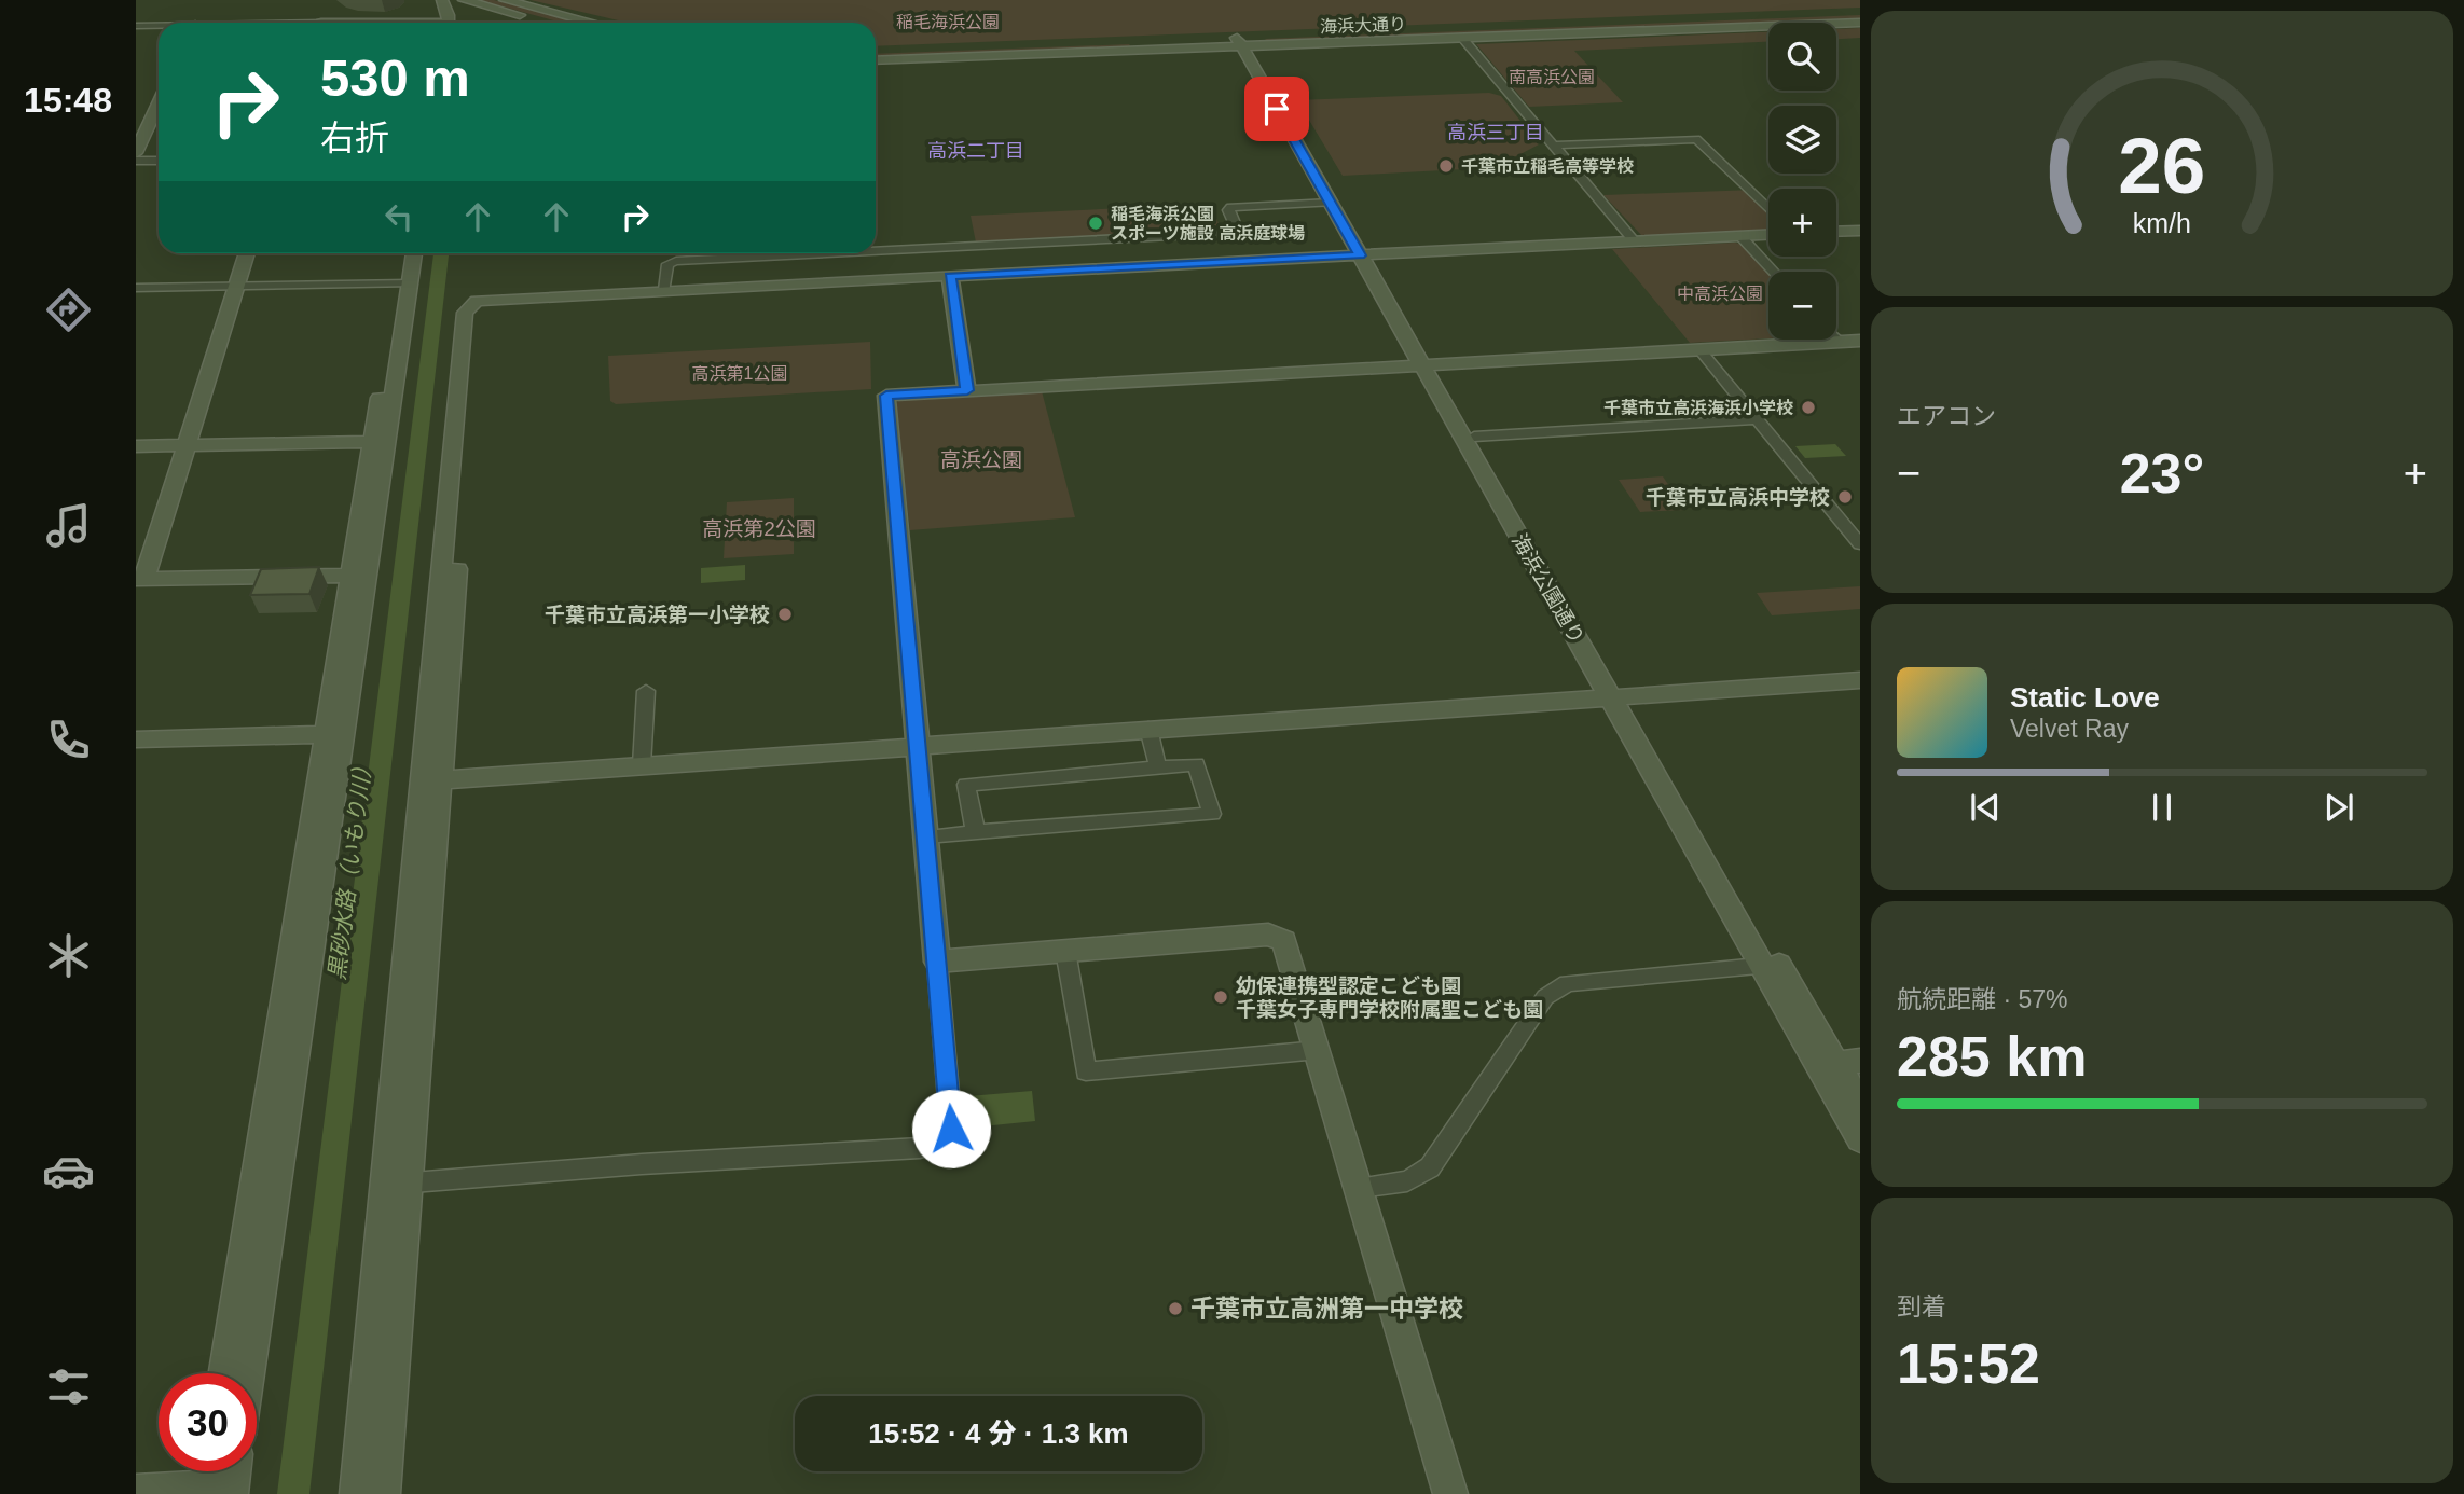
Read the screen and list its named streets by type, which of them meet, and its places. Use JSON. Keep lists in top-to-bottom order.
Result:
{
  "streets": {
    "street": ["海浜大通り", "海浜公園通り"]
  },
  "crossings": [
    ["海浜大通り", "海浜公園通り"]
  ],
  "districts": ["高浜三丁目", "高浜二丁目"],
  "water": ["黒砂水路（いもり川）"],
  "parks": [
    "稲毛海浜公園",
    "南高浜公園",
    "中高浜公園",
    "高浜第1公園",
    "高浜公園",
    "高浜第2公園"
  ],
  "places": [
    "千葉市立稲毛高等学校",
    "稲毛海浜公園 スポーツ施設 高浜庭球場",
    "千葉市立高浜海浜小学校",
    "千葉市立高浜中学校",
    "千葉市立高浜第一小学校",
    "幼保連携型認定こども園 千葉女子専門学校附属聖こども園",
    "千葉市立高洲第一中学校"
  ],
  "page": {
    "tabs": "15:48",
    "map_buttons": ["+", "−"],
    "turn": ["530 m", "右折"],
    "tile": [
      "エアコン",
      ["航続距離 · 57%", "285 km"],
      ["到着", "15:52"]
    ],
    "heat": ["−", "23°", "+"],
    "song": ["Static Love", "Velvet Ray"],
    "limit": "30",
    "trip": "15:52 · 4 分 · 1.3 km",
    "gauge": ["26", "km/h"]
  }
}
